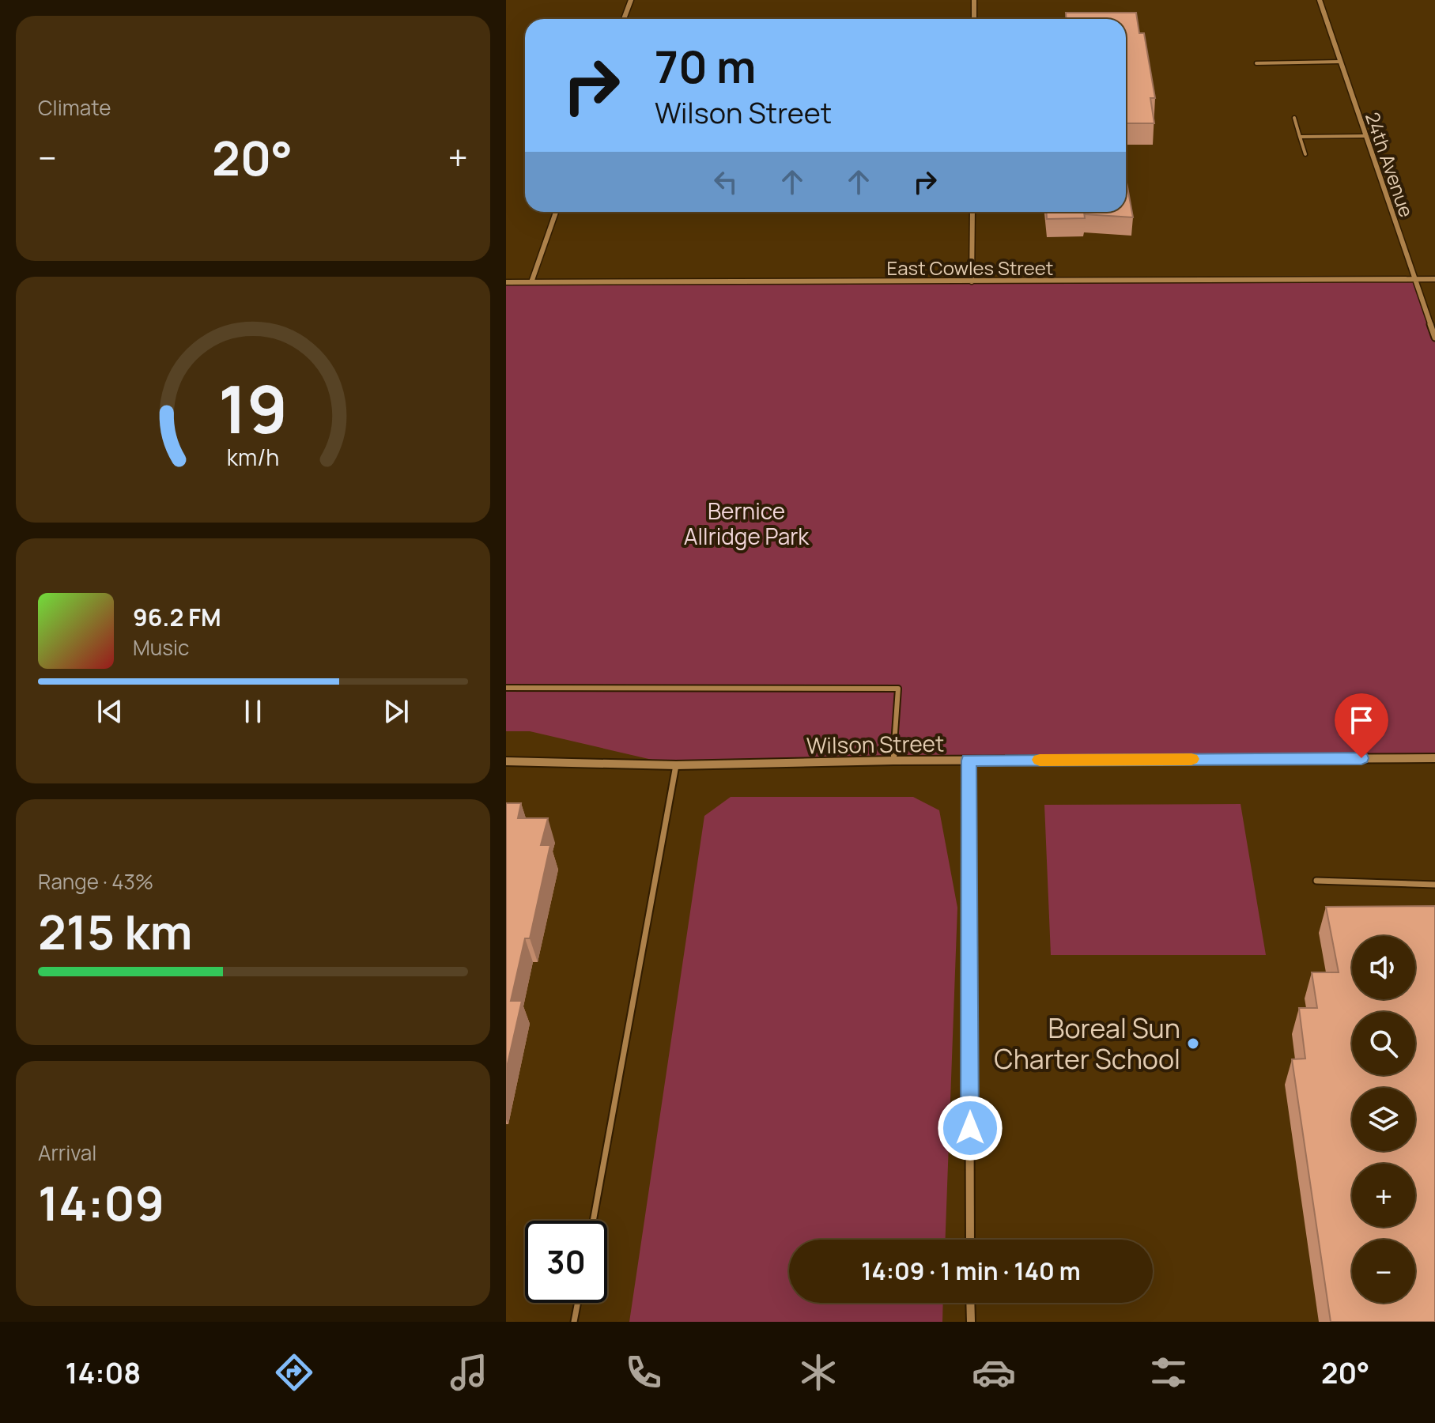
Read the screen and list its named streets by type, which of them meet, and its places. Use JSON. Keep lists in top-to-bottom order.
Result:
{
  "streets": {
    "street": ["24th Avenue", "East Cowles Street", "Wilson Street"]
  },
  "crossings": [
    ["24th Avenue", "East Cowles Street"]
  ],
  "parks": ["Bernice Allridge Park"],
  "places": ["Boreal Sun Charter School"],
  "page": {
    "tile": [
      "Climate",
      ["Range · 43%", "215 km"],
      ["Arrival", "14:09"]
    ],
    "turn": ["70 m", "Wilson Street"],
    "heat": ["−", "20°", "+"],
    "song": ["96.2 FM", "Music"],
    "map_buttons": ["+", "−"],
    "limit": "30",
    "trip": "14:09 · 1 min · 140 m",
    "tabs": ["14:08", "20°"],
    "gauge": ["19", "km/h"]
  }
}
